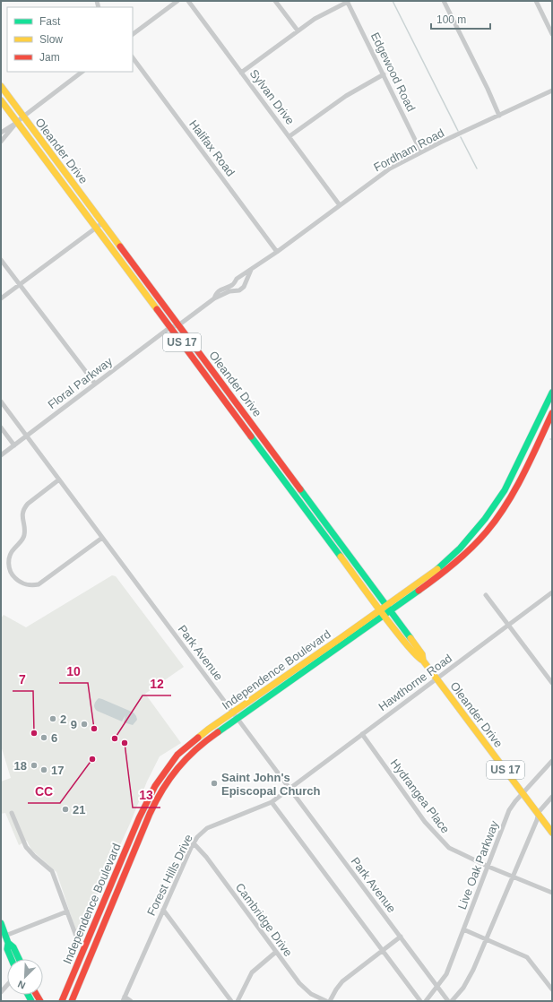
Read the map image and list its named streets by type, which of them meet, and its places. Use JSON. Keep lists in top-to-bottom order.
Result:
{
  "streets": {
    "main road": ["Oleander Drive", "US 17", "Independence Boulevard"],
    "street": [
      "Edgewood Road",
      "Sylvan Drive",
      "Halifax Road",
      "Fordham Road",
      "Floral Parkway",
      "Park Avenue",
      "Hawthorne Road",
      "Hydrangea Place",
      "Live Oak Parkway",
      "Forest Hills Drive",
      "Cambridge Drive"
    ]
  },
  "crossings": [
    ["Edgewood Road", "Fordham Road"],
    ["Sylvan Drive", "Fordham Road"],
    ["Halifax Road", "Fordham Road"],
    ["Fordham Road", "Oleander Drive"],
    ["Fordham Road", "Floral Parkway"],
    ["Oleander Drive", "Floral Parkway"],
    ["Oleander Drive", "Independence Boulevard"],
    ["Oleander Drive", "Hawthorne Road"],
    ["Oleander Drive", "Live Oak Parkway"],
    ["Floral Parkway", "Park Avenue"],
    ["Park Avenue", "Independence Boulevard"],
    ["Park Avenue", "Hawthorne Road"],
    ["Park Avenue", "Live Oak Parkway"],
    ["Park Avenue", "Forest Hills Drive"],
    ["Hawthorne Road", "Hydrangea Place"],
    ["Hawthorne Road", "Forest Hills Drive"],
    ["Hydrangea Place", "Live Oak Parkway"],
    ["Forest Hills Drive", "Cambridge Drive"]
  ],
  "places": [
    "2",
    "9",
    "10",
    "7",
    "6",
    "12",
    "13",
    "CC",
    "18",
    "17",
    "Saint John's Episcopal Church",
    "21"
  ],
  "legend": ["Fast", "Slow", "Jam"],
  "scale_bar": "100 m",
  "north": "bottom left"
}
